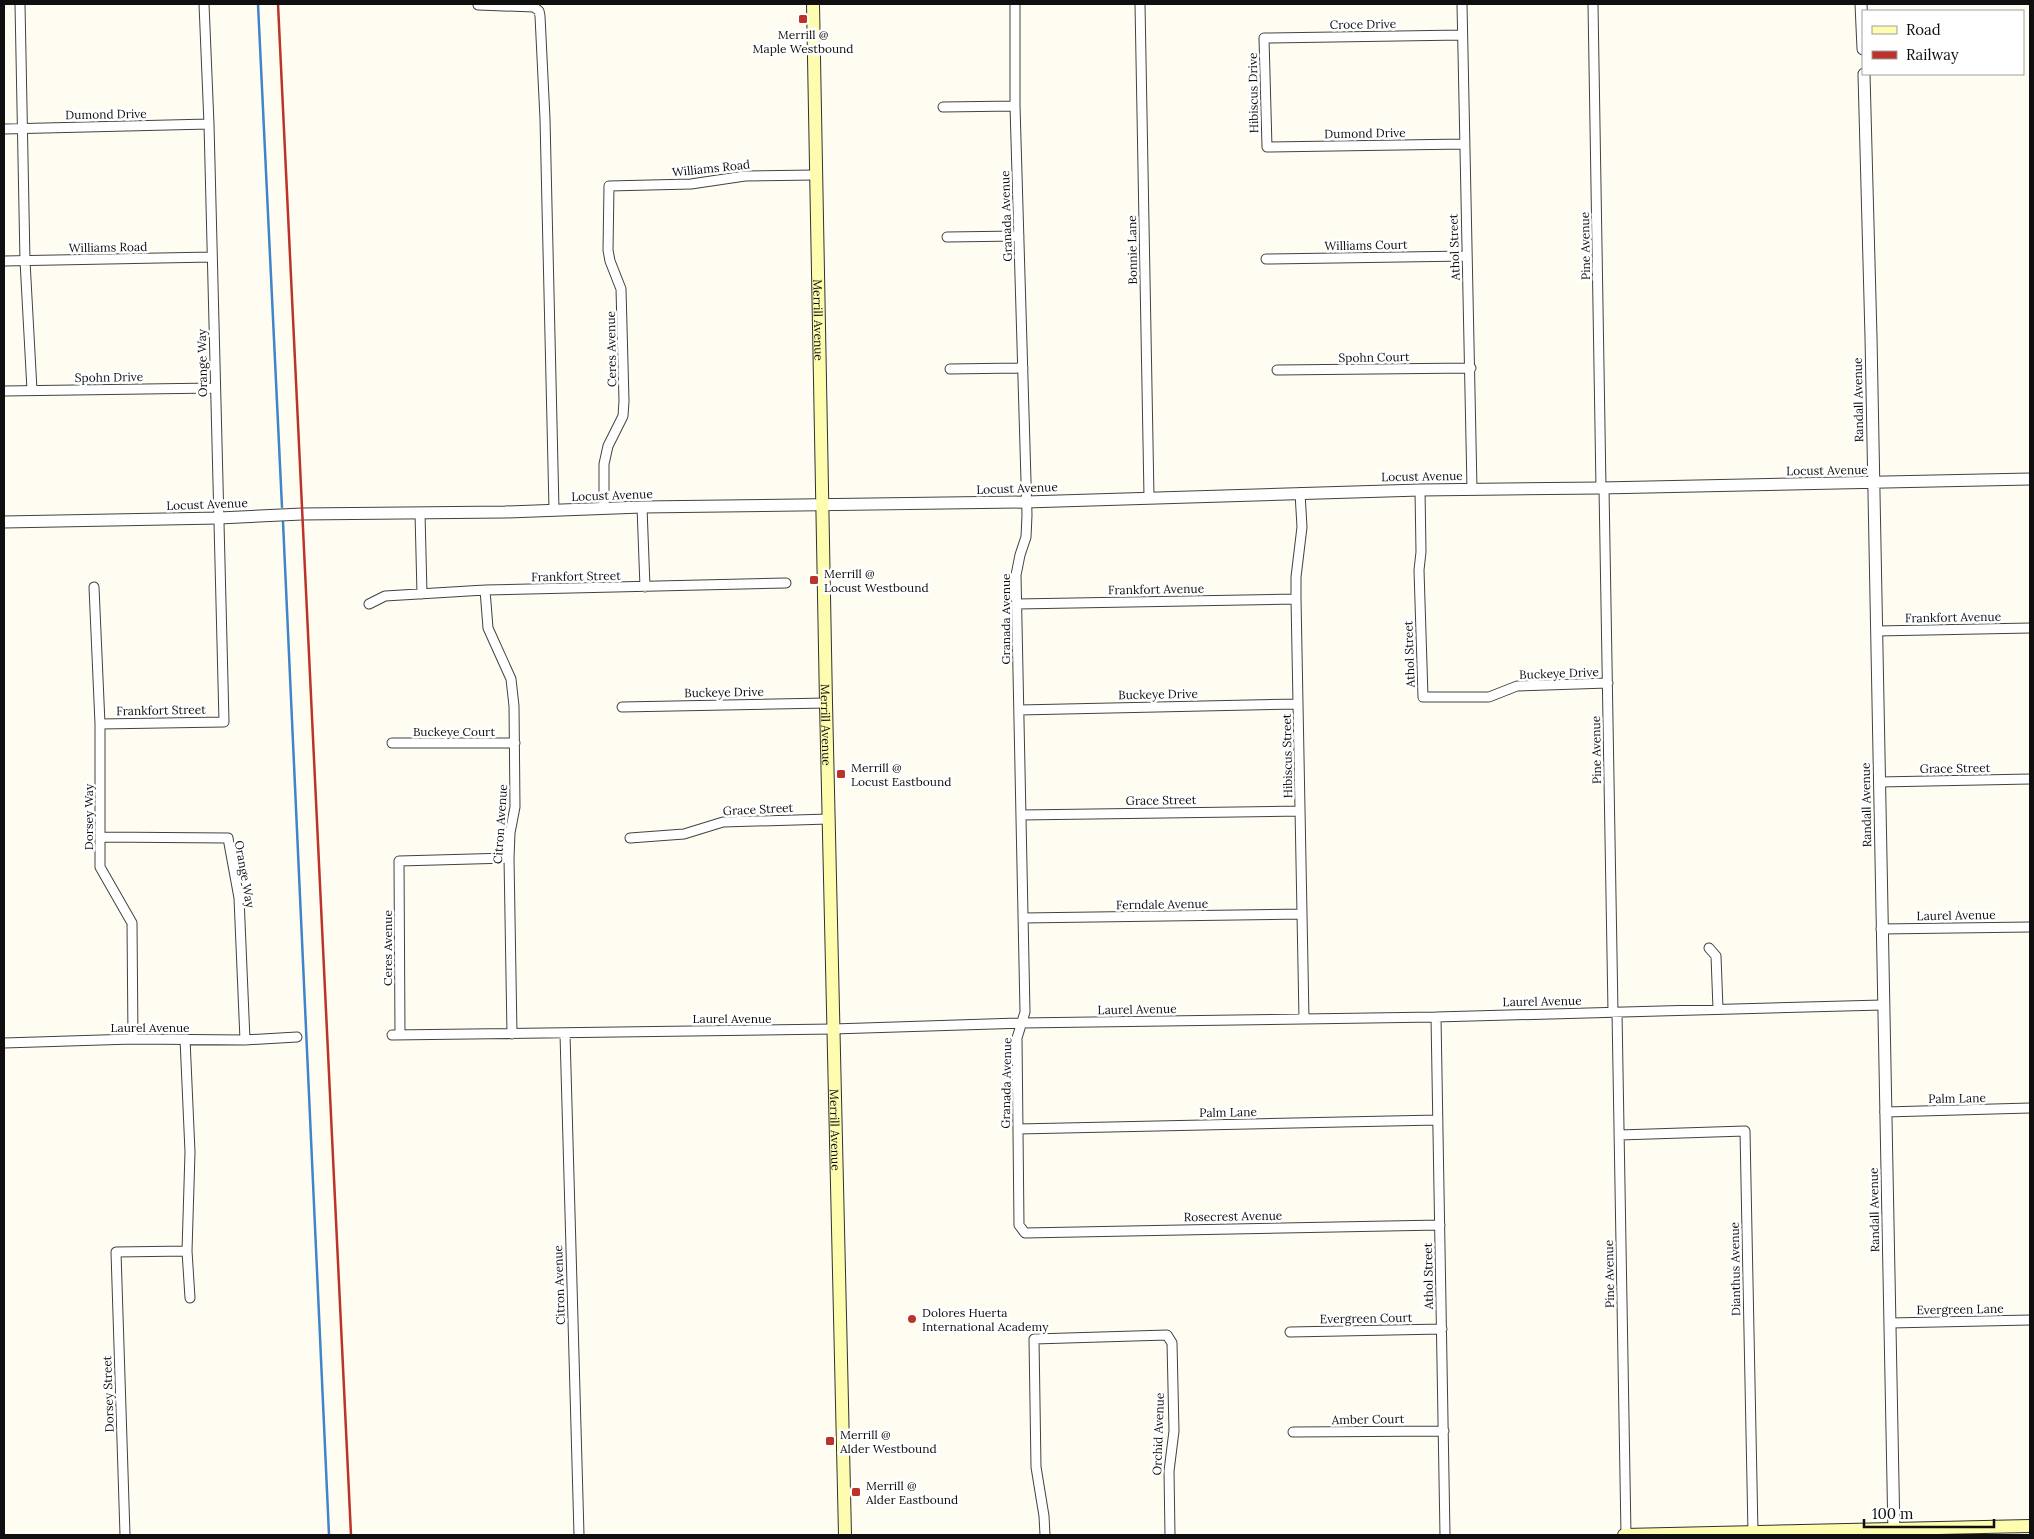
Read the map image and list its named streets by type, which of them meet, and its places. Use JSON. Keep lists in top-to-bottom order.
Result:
{
  "streets": {
    "main road": ["Merrill Avenue"],
    "street": [
      "Croce Drive",
      "Hibiscus Drive",
      "Dumond Drive",
      "Williams Road",
      "Granada Avenue",
      "Williams Court",
      "Pine Avenue",
      "Athol Street",
      "Bonnie Lane",
      "Ceres Avenue",
      "Spohn Court",
      "Orange Way",
      "Spohn Drive",
      "Randall Avenue",
      "Locust Avenue",
      "Frankfort Street",
      "Frankfort Avenue",
      "Buckeye Drive",
      "Buckeye Court",
      "Hibiscus Street",
      "Grace Street",
      "Dorsey Way",
      "Citron Avenue",
      "Ferndale Avenue",
      "Laurel Avenue",
      "Palm Lane",
      "Rosecrest Avenue",
      "Dianthus Avenue",
      "Evergreen Lane",
      "Evergreen Court",
      "Dorsey Street",
      "Amber Court",
      "Orchid Avenue"
    ]
  },
  "crossings": [
    ["Croce Drive", "Hibiscus Drive"],
    ["Croce Drive", "Athol Street"],
    ["Hibiscus Drive", "Dumond Drive"],
    ["Dumond Drive", "Athol Street"],
    ["Dumond Drive", "Orange Way"],
    ["Williams Road", "Merrill Avenue"],
    ["Williams Road", "Ceres Avenue"],
    ["Williams Road", "Orange Way"],
    ["Granada Avenue", "Locust Avenue"],
    ["Granada Avenue", "Frankfort Avenue"],
    ["Granada Avenue", "Buckeye Drive"],
    ["Granada Avenue", "Grace Street"],
    ["Granada Avenue", "Ferndale Avenue"],
    ["Granada Avenue", "Laurel Avenue"],
    ["Granada Avenue", "Palm Lane"],
    ["Granada Avenue", "Rosecrest Avenue"],
    ["Williams Court", "Athol Street"],
    ["Pine Avenue", "Locust Avenue"],
    ["Pine Avenue", "Buckeye Drive"],
    ["Pine Avenue", "Laurel Avenue"],
    ["Pine Avenue", "Dianthus Avenue"],
    ["Athol Street", "Spohn Court"],
    ["Athol Street", "Locust Avenue"],
    ["Athol Street", "Buckeye Drive"],
    ["Athol Street", "Laurel Avenue"],
    ["Athol Street", "Palm Lane"],
    ["Athol Street", "Rosecrest Avenue"],
    ["Athol Street", "Evergreen Court"],
    ["Athol Street", "Amber Court"],
    ["Bonnie Lane", "Locust Avenue"],
    ["Merrill Avenue", "Locust Avenue"],
    ["Merrill Avenue", "Buckeye Drive"],
    ["Merrill Avenue", "Grace Street"],
    ["Merrill Avenue", "Laurel Avenue"],
    ["Ceres Avenue", "Locust Avenue"],
    ["Ceres Avenue", "Citron Avenue"],
    ["Ceres Avenue", "Laurel Avenue"],
    ["Orange Way", "Spohn Drive"],
    ["Orange Way", "Locust Avenue"],
    ["Orange Way", "Frankfort Street"],
    ["Orange Way", "Dorsey Way"],
    ["Orange Way", "Laurel Avenue"],
    ["Randall Avenue", "Locust Avenue"],
    ["Randall Avenue", "Frankfort Avenue"],
    ["Randall Avenue", "Grace Street"],
    ["Randall Avenue", "Laurel Avenue"],
    ["Randall Avenue", "Palm Lane"],
    ["Randall Avenue", "Evergreen Lane"],
    ["Locust Avenue", "Hibiscus Street"],
    ["Frankfort Street", "Dorsey Way"],
    ["Frankfort Street", "Citron Avenue"],
    ["Frankfort Avenue", "Hibiscus Street"],
    ["Buckeye Drive", "Hibiscus Street"],
    ["Buckeye Court", "Citron Avenue"],
    ["Hibiscus Street", "Grace Street"],
    ["Hibiscus Street", "Ferndale Avenue"],
    ["Hibiscus Street", "Laurel Avenue"],
    ["Dorsey Way", "Laurel Avenue"],
    ["Citron Avenue", "Laurel Avenue"]
  ],
  "places": {
    "transit": [
      "Merrill @ Maple Westbound",
      "Merrill @ Locust Westbound",
      "Merrill @ Locust Eastbound",
      "Merrill @ Alder Westbound",
      "Merrill @ Alder Eastbound"
    ],
    "other": ["Dolores Huerta International Academy"]
  },
  "legend": ["Road", "Railway"],
  "scale_bar": "100 m"
}
